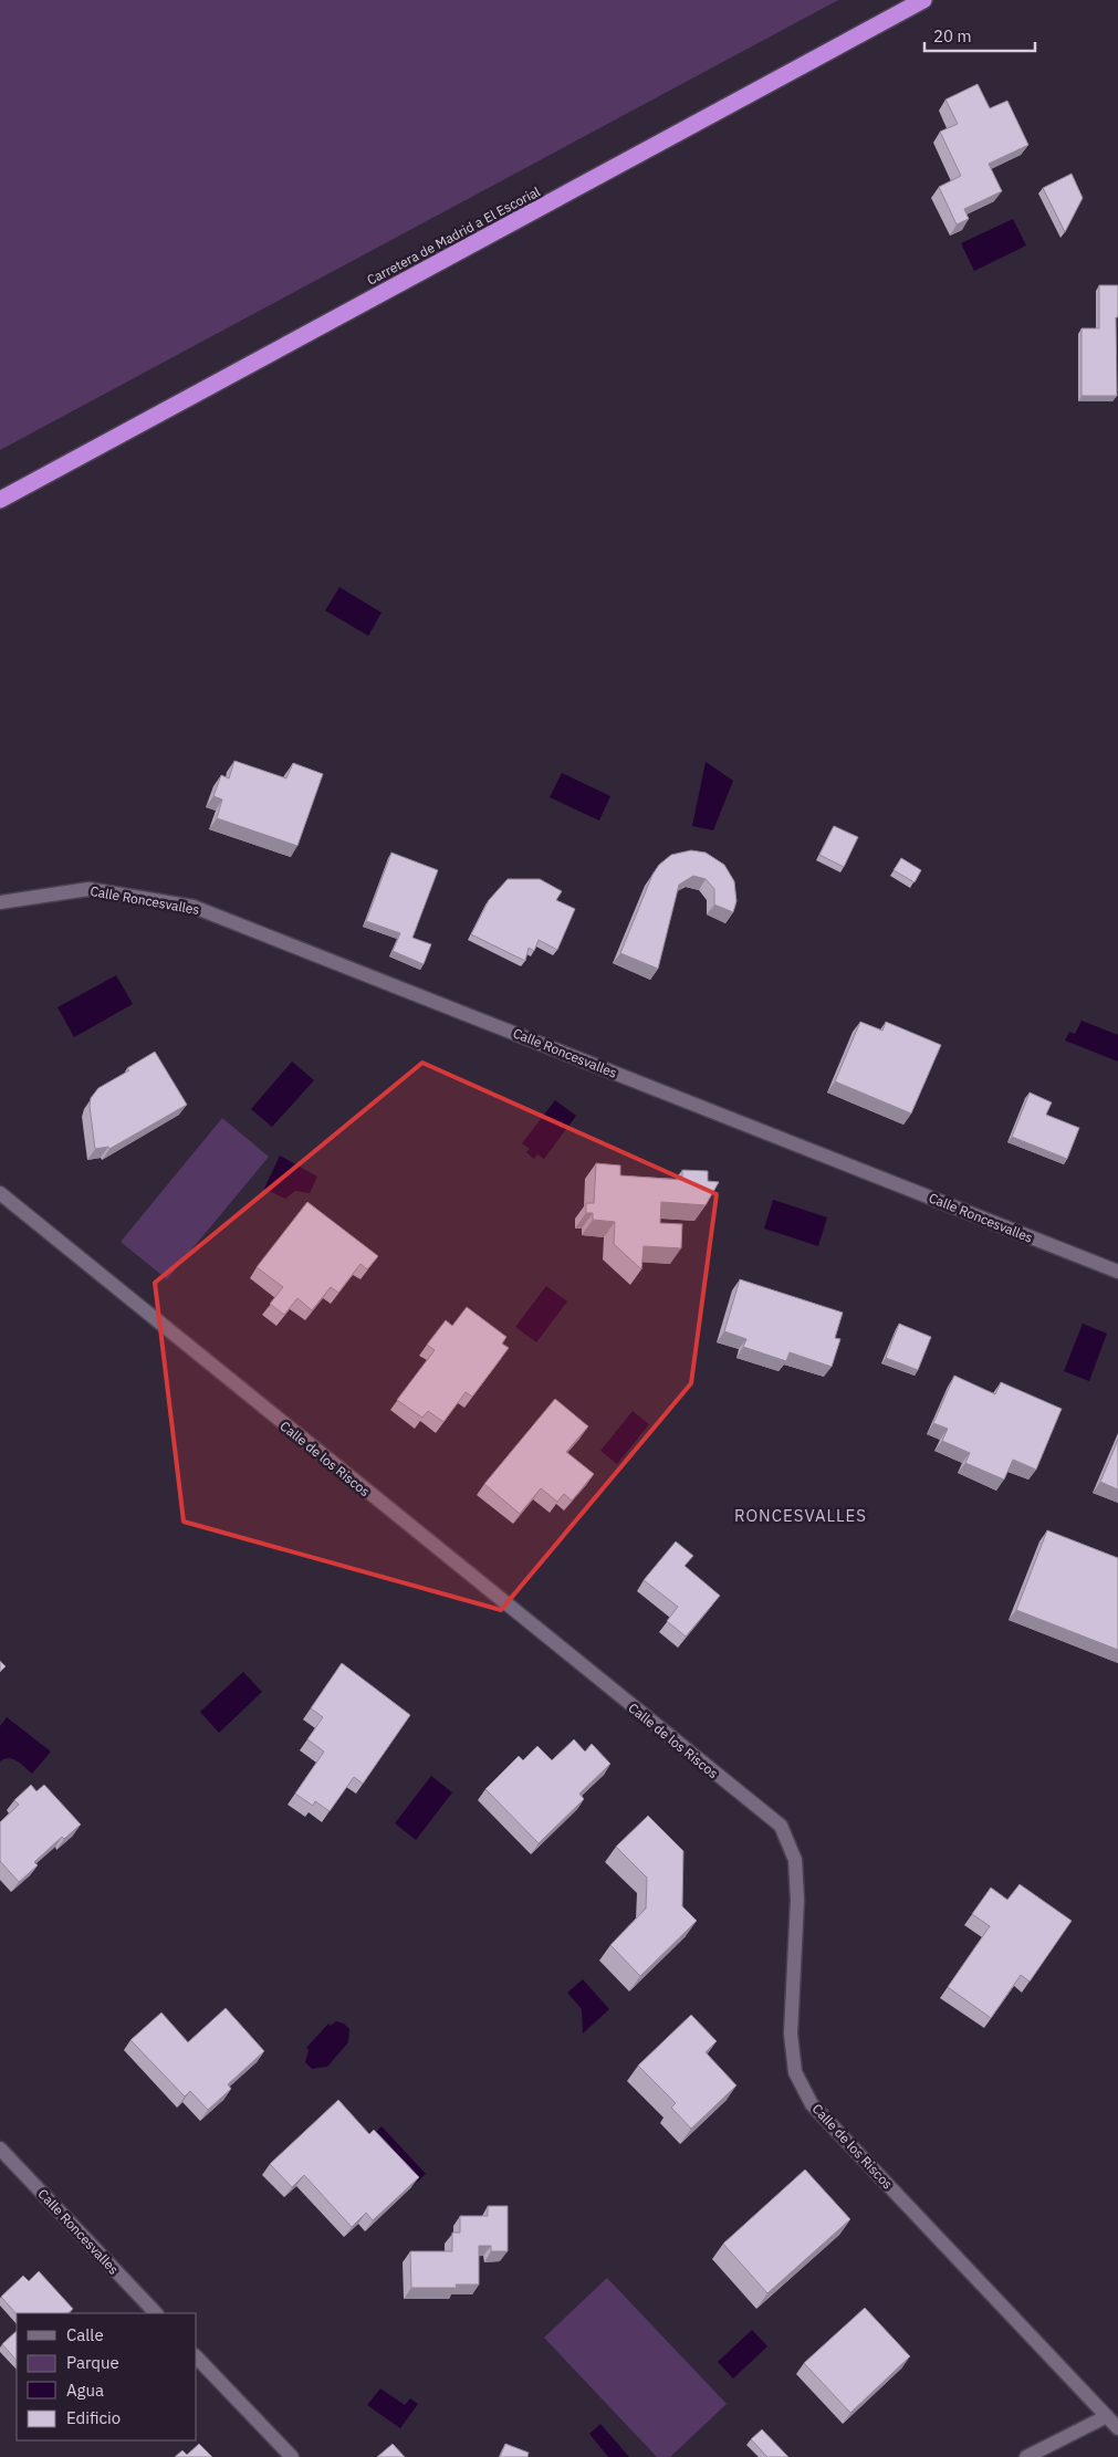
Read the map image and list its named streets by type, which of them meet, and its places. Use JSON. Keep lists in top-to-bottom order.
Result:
{
  "streets": {
    "highway": ["Carretera de Madrid a El Escorial"],
    "street": ["Calle Roncesvalles", "Calle de los Riscos"]
  },
  "districts": ["RONCESVALLES"],
  "legend": [
    "Calle",
    "Parque",
    "Agua",
    "Edificio"
  ],
  "scale_bar": "20 m"
}
